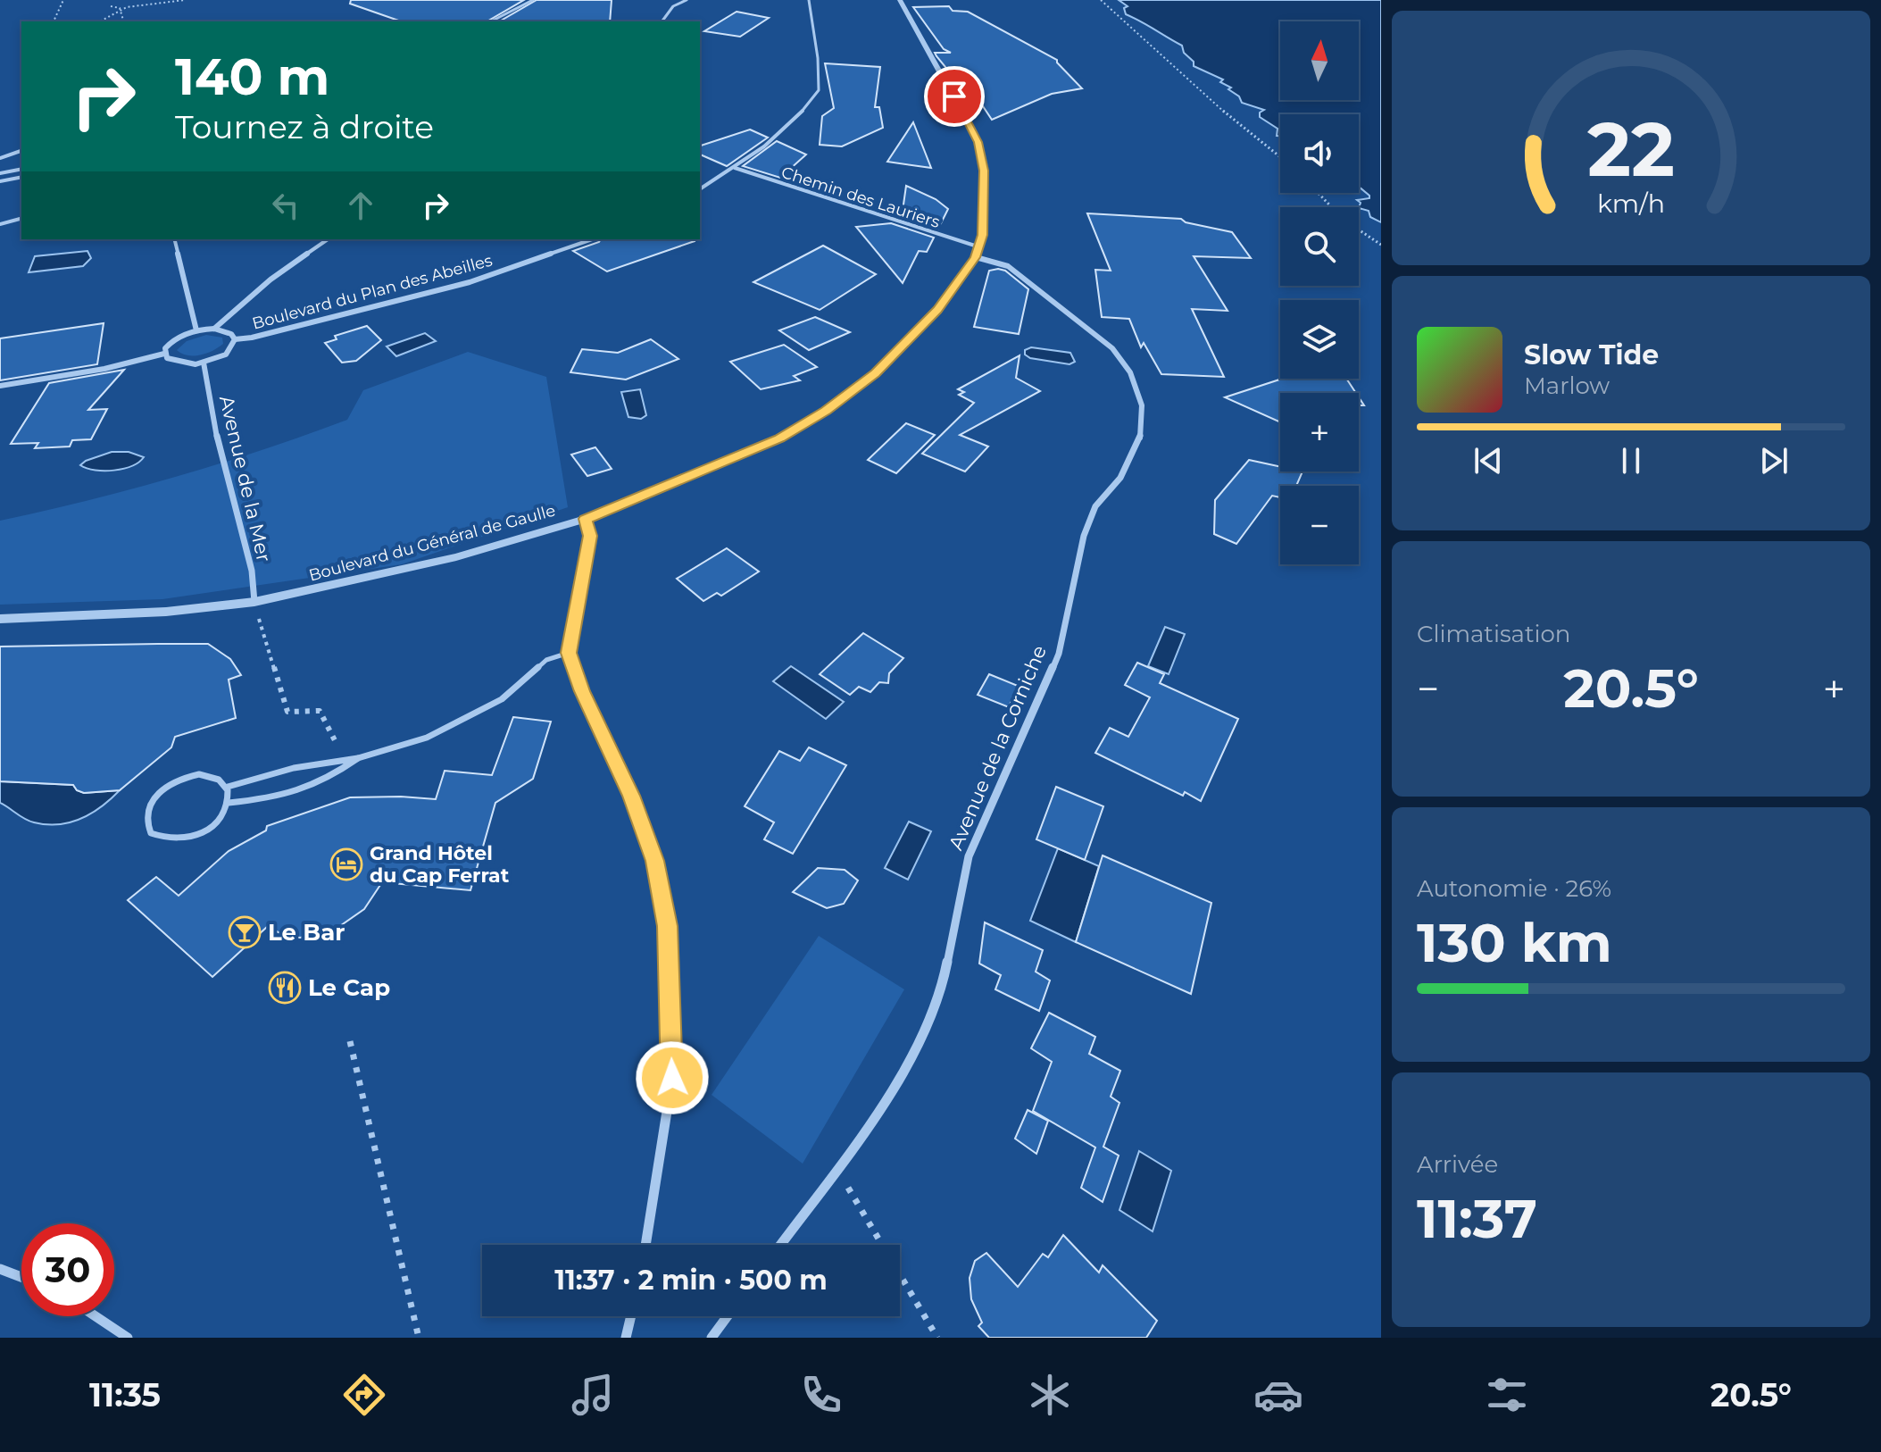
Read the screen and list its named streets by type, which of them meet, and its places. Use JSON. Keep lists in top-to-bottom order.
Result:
{
  "streets": {
    "street": [
      "Chemin des Lauriers",
      "Boulevard du Plan des Abeilles",
      "Avenue de la Mer",
      "Boulevard du Général de Gaulle",
      "Avenue de la Corniche"
    ]
  },
  "crossings": [
    ["Chemin des Lauriers", "Boulevard du Général de Gaulle"],
    ["Chemin des Lauriers", "Avenue de la Corniche"],
    ["Avenue de la Mer", "Boulevard du Général de Gaulle"],
    ["Boulevard du Général de Gaulle", "Avenue de la Corniche"]
  ],
  "places": {
    "hotel": ["Grand Hôtel du Cap Ferrat"],
    "bar": ["Le Bar"],
    "restaurant": ["Le Cap"]
  },
  "north": "top",
  "page": {
    "map_buttons": ["+", "−"],
    "turn": ["140 m", "Tournez à droite"],
    "song": ["Slow Tide", "Marlow"],
    "tile": [
      "Climatisation",
      ["Autonomie · 26%", "130 km"],
      ["Arrivée", "11:37"]
    ],
    "heat": ["−", "20.5°", "+"],
    "limit": "30",
    "trip": "11:37 · 2 min · 500 m",
    "tabs": ["11:35", "20.5°"],
    "gauge": ["22", "km/h"]
  }
}
